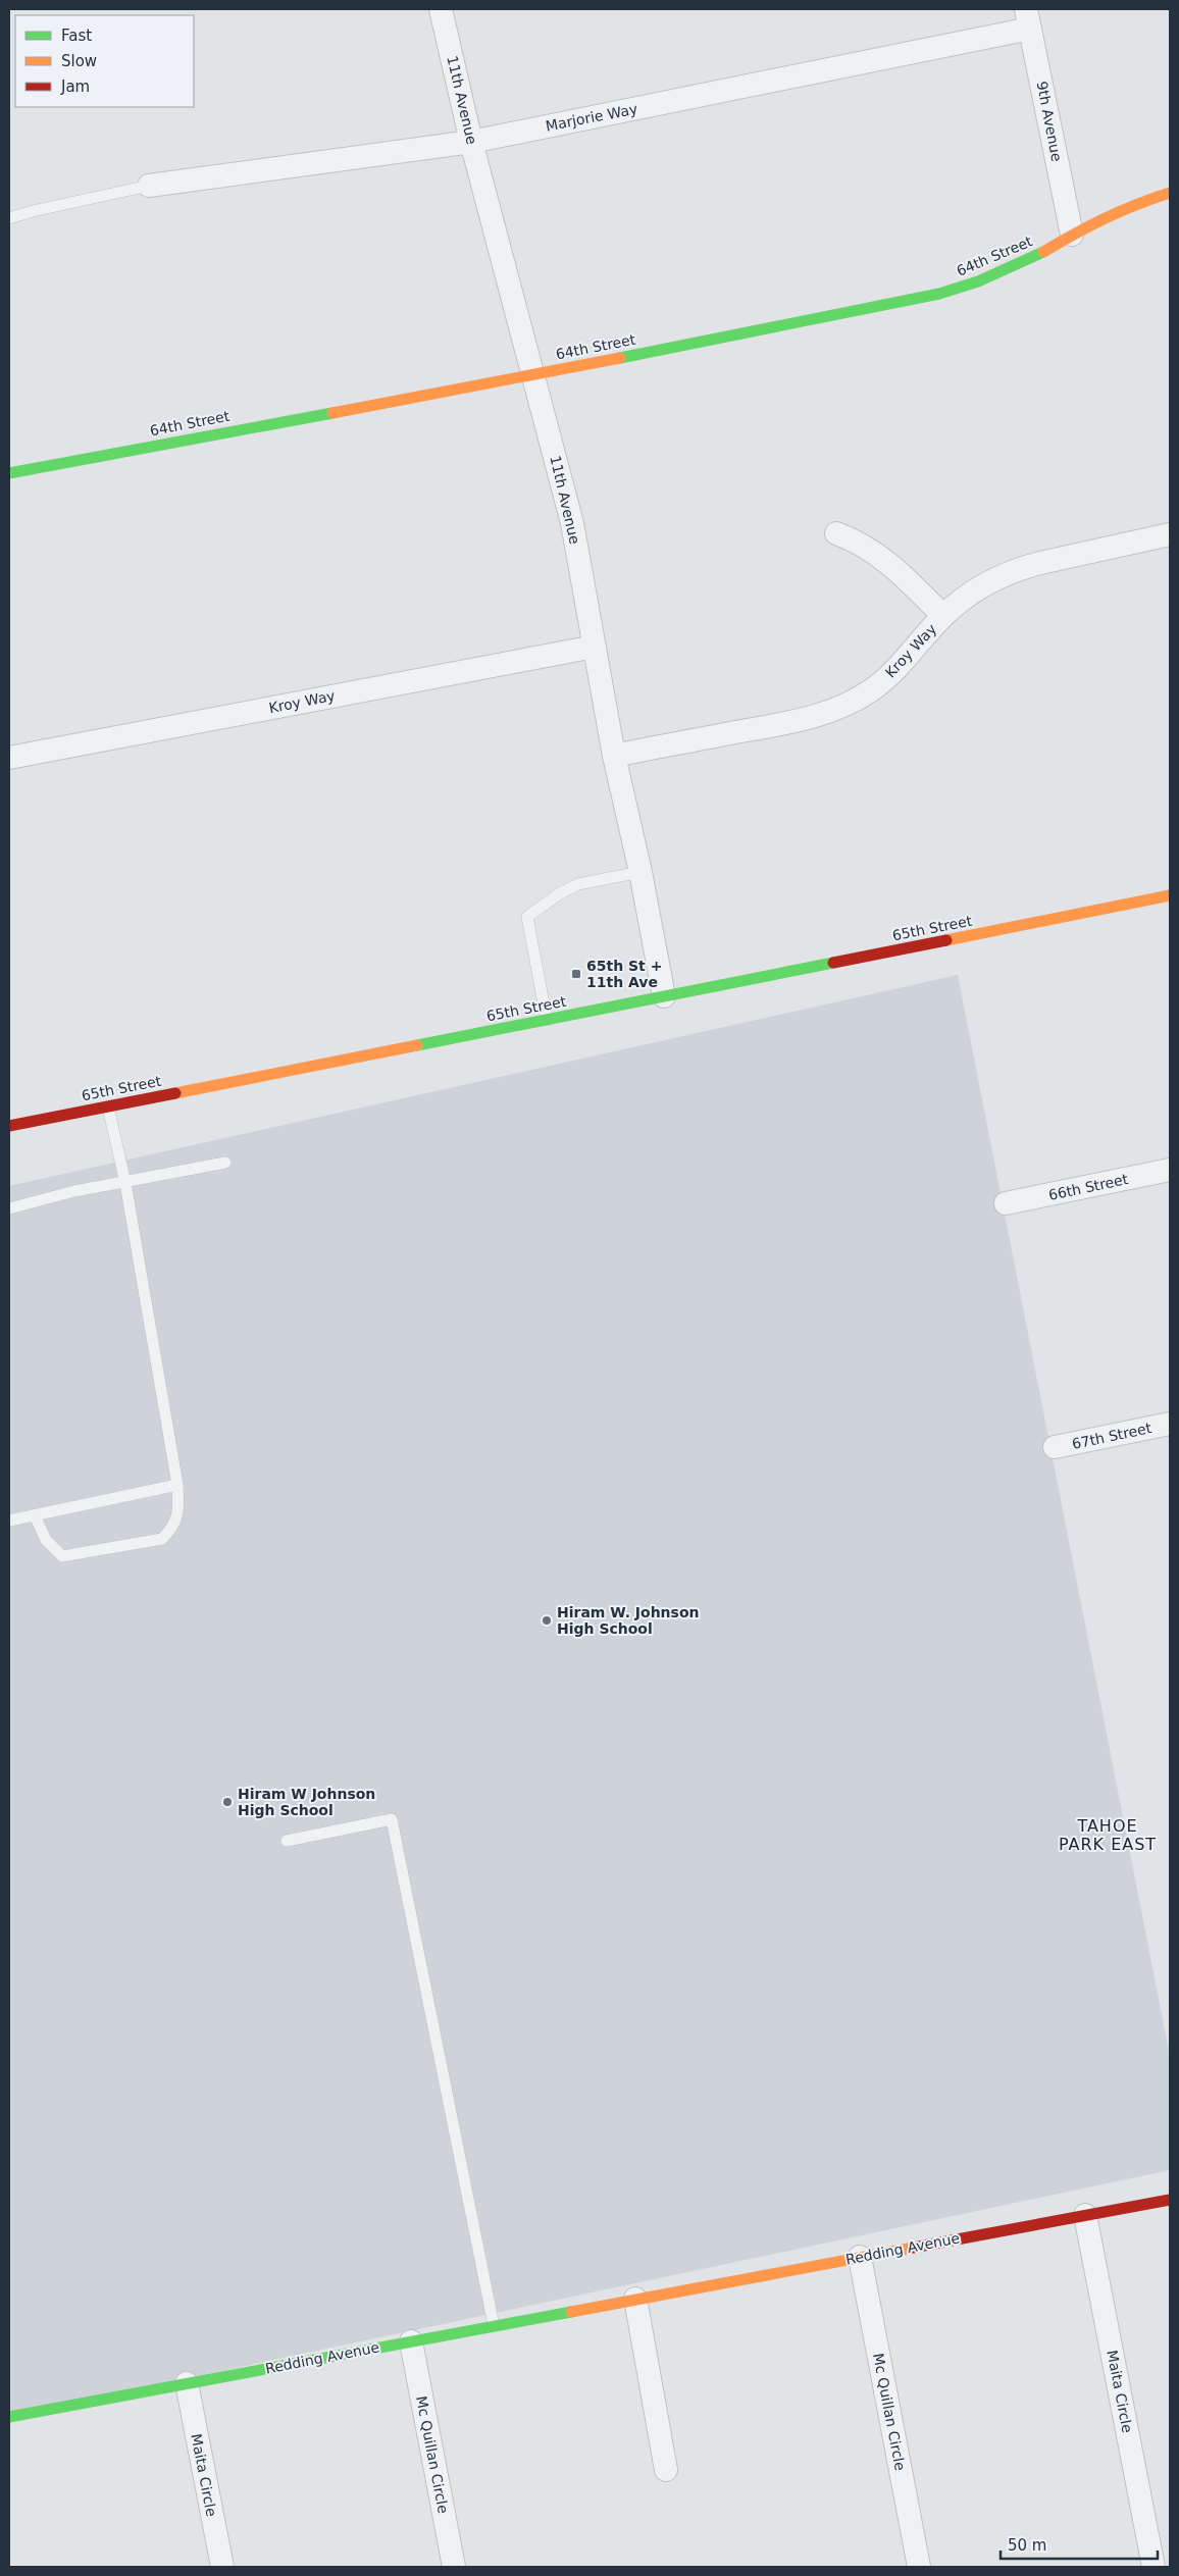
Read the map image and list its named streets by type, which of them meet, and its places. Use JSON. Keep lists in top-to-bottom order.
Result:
{
  "streets": {
    "street": [
      "11th Avenue",
      "Marjorie Way",
      "9th Avenue",
      "64th Street",
      "Kroy Way",
      "65th Street",
      "66th Street",
      "67th Street",
      "Redding Avenue",
      "Maita Circle",
      "Mc Quillan Circle"
    ]
  },
  "crossings": [
    ["11th Avenue", "Marjorie Way"],
    ["11th Avenue", "64th Street"],
    ["11th Avenue", "Kroy Way"],
    ["11th Avenue", "65th Street"],
    ["Marjorie Way", "9th Avenue"],
    ["9th Avenue", "64th Street"],
    ["Redding Avenue", "Maita Circle"],
    ["Redding Avenue", "Mc Quillan Circle"]
  ],
  "districts": ["TAHOE PARK EAST"],
  "places": {
    "transit": ["65th St + 11th Ave"],
    "other": ["Hiram W. Johnson High School", "Hiram W Johnson High School"]
  },
  "legend": ["Fast", "Slow", "Jam"],
  "scale_bar": "50 m"
}
